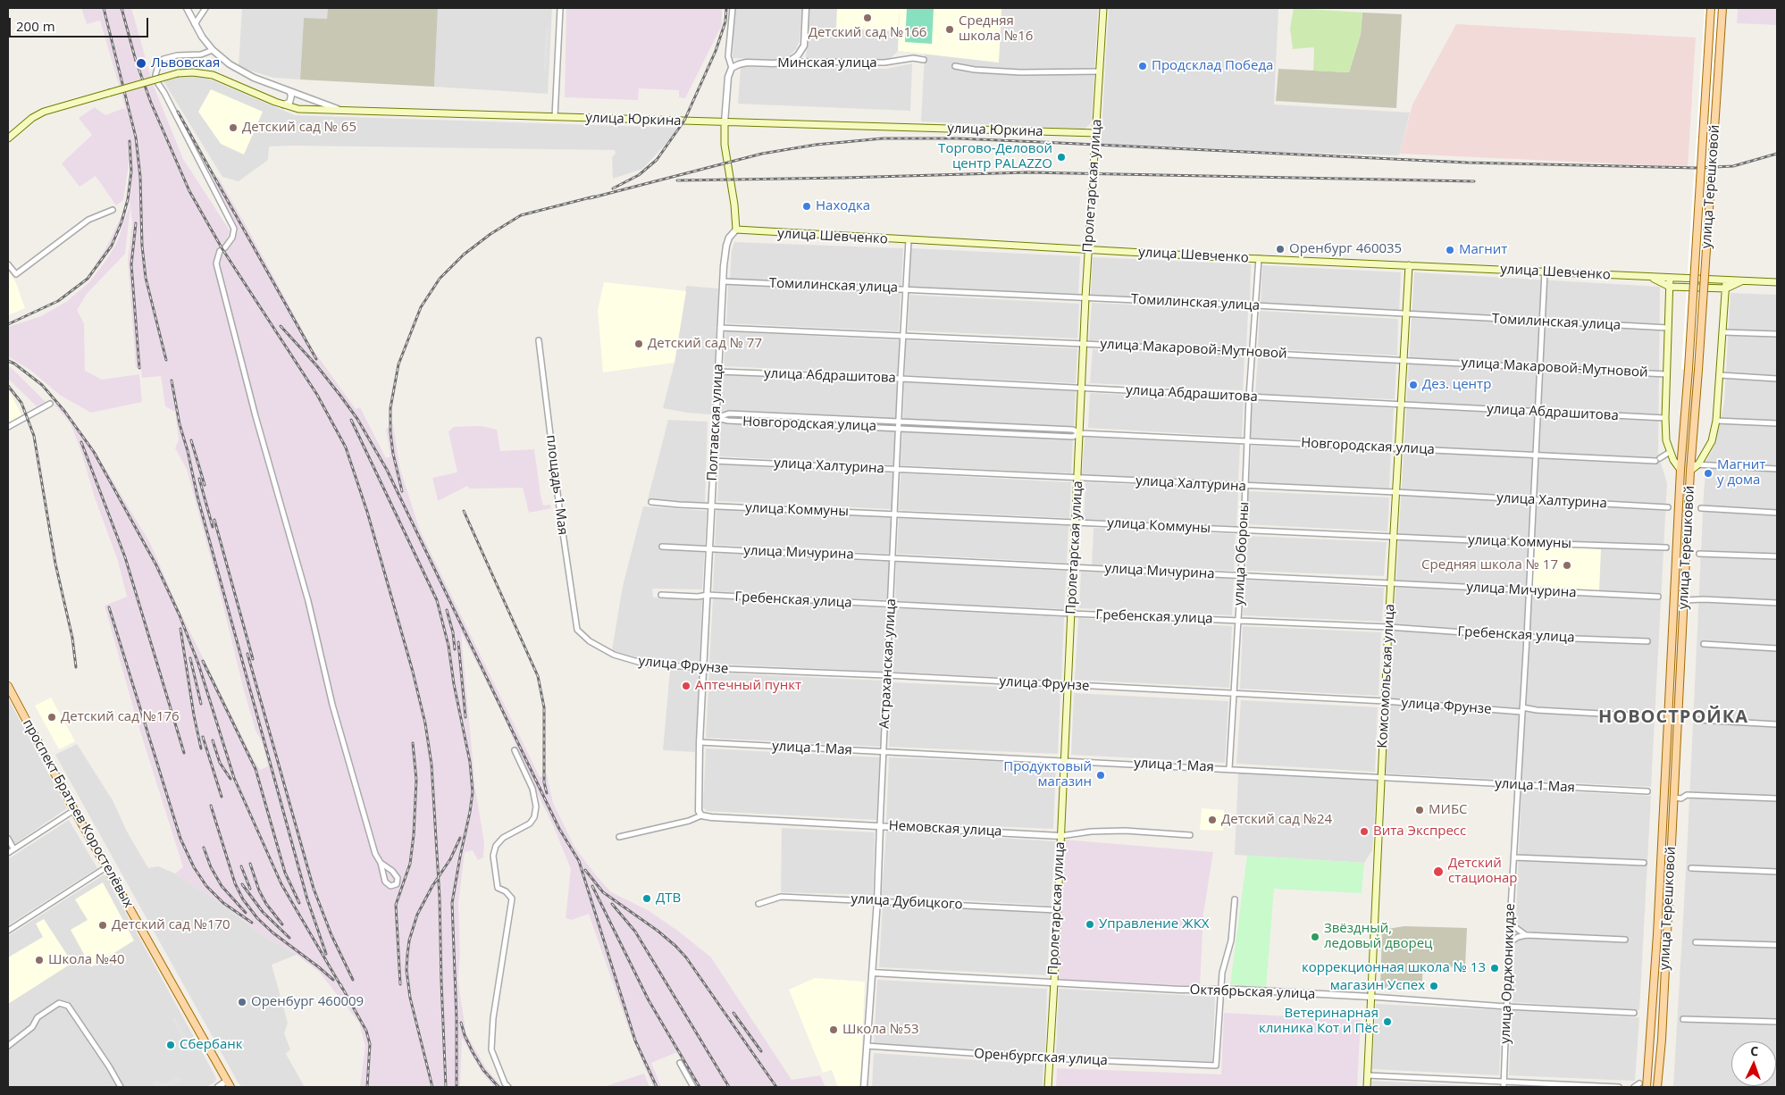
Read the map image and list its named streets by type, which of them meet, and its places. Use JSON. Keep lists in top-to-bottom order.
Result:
{
  "streets": {
    "main road": [
      "улица Юркина",
      "Пролетарская улица",
      "улица Терешковой",
      "улица Шевченко",
      "Комсомольская улица",
      "проспект Братьев Коростелёвых"
    ],
    "street": [
      "Минская улица",
      "Томилинская улица",
      "улица Макаровой-Мутновой",
      "улица Абдрашитова",
      "Полтавская улица",
      "Новгородская улица",
      "улица Халтурина",
      "площадь 1 Мая",
      "улица Коммуны",
      "улица Мичурина",
      "улица Обороны",
      "Гребенская улица",
      "Астраханская улица",
      "улица Фрунзе",
      "улица 1 Мая",
      "Немовская улица",
      "улица Дубицкого",
      "улица Орджоникидзе",
      "Октябрьская улица",
      "Оренбургская улица"
    ]
  },
  "crossings": [
    ["улица Юркина", "Пролетарская улица"],
    ["Пролетарская улица", "улица Шевченко"],
    ["Пролетарская улица", "Томилинская улица"],
    ["Пролетарская улица", "улица Макаровой-Мутновой"],
    ["Пролетарская улица", "улица Абдрашитова"],
    ["Пролетарская улица", "Новгородская улица"],
    ["Пролетарская улица", "улица Халтурина"],
    ["Пролетарская улица", "улица Коммуны"],
    ["Пролетарская улица", "улица Мичурина"],
    ["Пролетарская улица", "Гребенская улица"],
    ["Пролетарская улица", "улица Фрунзе"],
    ["Пролетарская улица", "улица 1 Мая"],
    ["Пролетарская улица", "Немовская улица"],
    ["Пролетарская улица", "улица Дубицкого"],
    ["Пролетарская улица", "Октябрьская улица"],
    ["Пролетарская улица", "Оренбургская улица"],
    ["улица Шевченко", "Полтавская улица"],
    ["улица Шевченко", "улица Обороны"],
    ["улица Шевченко", "Астраханская улица"],
    ["улица Шевченко", "Комсомольская улица"],
    ["улица Шевченко", "улица Орджоникидзе"],
    ["Томилинская улица", "Полтавская улица"],
    ["Томилинская улица", "улица Обороны"],
    ["Томилинская улица", "Астраханская улица"],
    ["Томилинская улица", "Комсомольская улица"],
    ["Томилинская улица", "улица Орджоникидзе"],
    ["улица Макаровой-Мутновой", "Полтавская улица"],
    ["улица Макаровой-Мутновой", "улица Обороны"],
    ["улица Макаровой-Мутновой", "Астраханская улица"],
    ["улица Макаровой-Мутновой", "Комсомольская улица"],
    ["улица Макаровой-Мутновой", "улица Орджоникидзе"],
    ["улица Абдрашитова", "Полтавская улица"],
    ["улица Абдрашитова", "улица Обороны"],
    ["улица Абдрашитова", "Астраханская улица"],
    ["улица Абдрашитова", "Комсомольская улица"],
    ["улица Абдрашитова", "улица Орджоникидзе"],
    ["Полтавская улица", "Новгородская улица"],
    ["Полтавская улица", "улица Халтурина"],
    ["Полтавская улица", "улица Коммуны"],
    ["Полтавская улица", "улица Мичурина"],
    ["Полтавская улица", "Гребенская улица"],
    ["Полтавская улица", "улица Фрунзе"],
    ["Полтавская улица", "улица 1 Мая"],
    ["Полтавская улица", "Немовская улица"],
    ["Новгородская улица", "улица Обороны"],
    ["Новгородская улица", "Астраханская улица"],
    ["Новгородская улица", "Комсомольская улица"],
    ["Новгородская улица", "улица Орджоникидзе"],
    ["улица Халтурина", "улица Обороны"],
    ["улица Халтурина", "Астраханская улица"],
    ["улица Халтурина", "Комсомольская улица"],
    ["улица Халтурина", "улица Орджоникидзе"],
    ["площадь 1 Мая", "улица Фрунзе"],
    ["улица Коммуны", "улица Обороны"],
    ["улица Коммуны", "Астраханская улица"],
    ["улица Коммуны", "Комсомольская улица"],
    ["улица Коммуны", "улица Орджоникидзе"],
    ["улица Мичурина", "улица Обороны"],
    ["улица Мичурина", "Астраханская улица"],
    ["улица Мичурина", "Комсомольская улица"],
    ["улица Мичурина", "улица Орджоникидзе"],
    ["улица Обороны", "Гребенская улица"],
    ["улица Обороны", "улица Фрунзе"],
    ["улица Обороны", "улица 1 Мая"],
    ["Гребенская улица", "Астраханская улица"],
    ["Гребенская улица", "Комсомольская улица"],
    ["Гребенская улица", "улица Орджоникидзе"],
    ["Астраханская улица", "улица Фрунзе"],
    ["Астраханская улица", "улица 1 Мая"],
    ["Астраханская улица", "Немовская улица"],
    ["Астраханская улица", "улица Дубицкого"],
    ["Астраханская улица", "Октябрьская улица"],
    ["Астраханская улица", "Оренбургская улица"],
    ["улица Фрунзе", "Комсомольская улица"],
    ["улица Фрунзе", "улица Орджоникидзе"],
    ["Комсомольская улица", "улица 1 Мая"],
    ["Комсомольская улица", "Октябрьская улица"],
    ["улица 1 Мая", "улица Орджоникидзе"],
    ["улица Орджоникидзе", "Октябрьская улица"],
    ["Октябрьская улица", "Оренбургская улица"]
  ],
  "districts": ["НОВОСТРОЙКА"],
  "places": [
    "Детский сад №166",
    "Средняя школа №16",
    "Львовская",
    "Продсклад Победа",
    "Детский сад № 65",
    "Торгово-Деловой центр PALAZZO",
    "Находка",
    "Оренбург 460035",
    "Магнит",
    "Детский сад № 77",
    "Дез. центр",
    "Магнит у дома",
    "Средняя школа № 17",
    "Аптечный пункт",
    "Детский сад №176",
    "Продуктовый магазин",
    "МИБС",
    "Детский сад №24",
    "Вита Экспресс",
    "Детский стационар",
    "ДТВ",
    "Управление ЖКХ",
    "Детский сад №170",
    "Звёздный, ледовый дворец",
    "Школа №40",
    "коррекционная школа № 13",
    "магазин Успех",
    "Оренбург 460009",
    "Ветеринарная клиника Кот и Пёс",
    "Школа №53",
    "Сбербанк"
  ],
  "scale_bar": "200 m",
  "north": "top"
}
